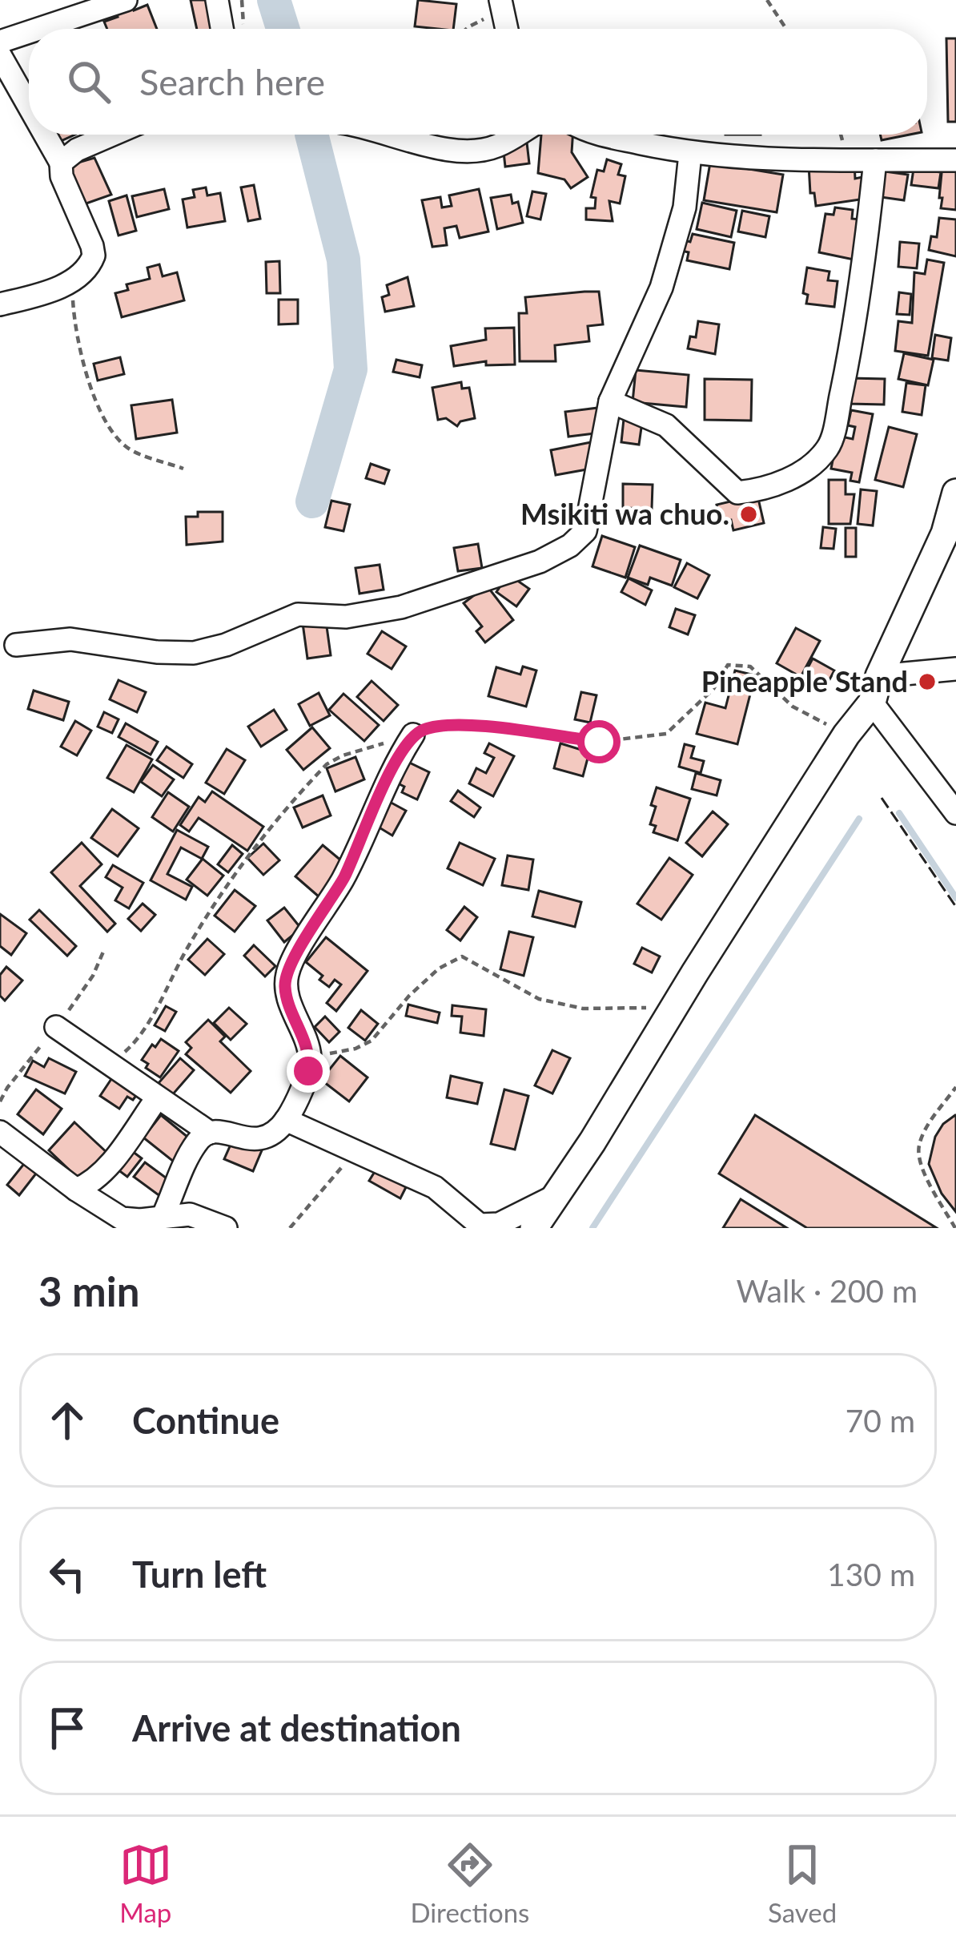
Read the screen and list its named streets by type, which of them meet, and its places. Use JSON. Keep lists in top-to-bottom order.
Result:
{
  "places": ["Msikiti wa chuo.", "Pineapple Stand"],
  "page": {
    "search": "Search here",
    "heading": ["3 min", "Walk · 200 m"],
    "list": [
      ["Continue", "70 m"],
      ["Turn left", "130 m"],
      "Arrive at destination"
    ],
    "nav": ["Map", "Directions", "Saved"]
  }
}
